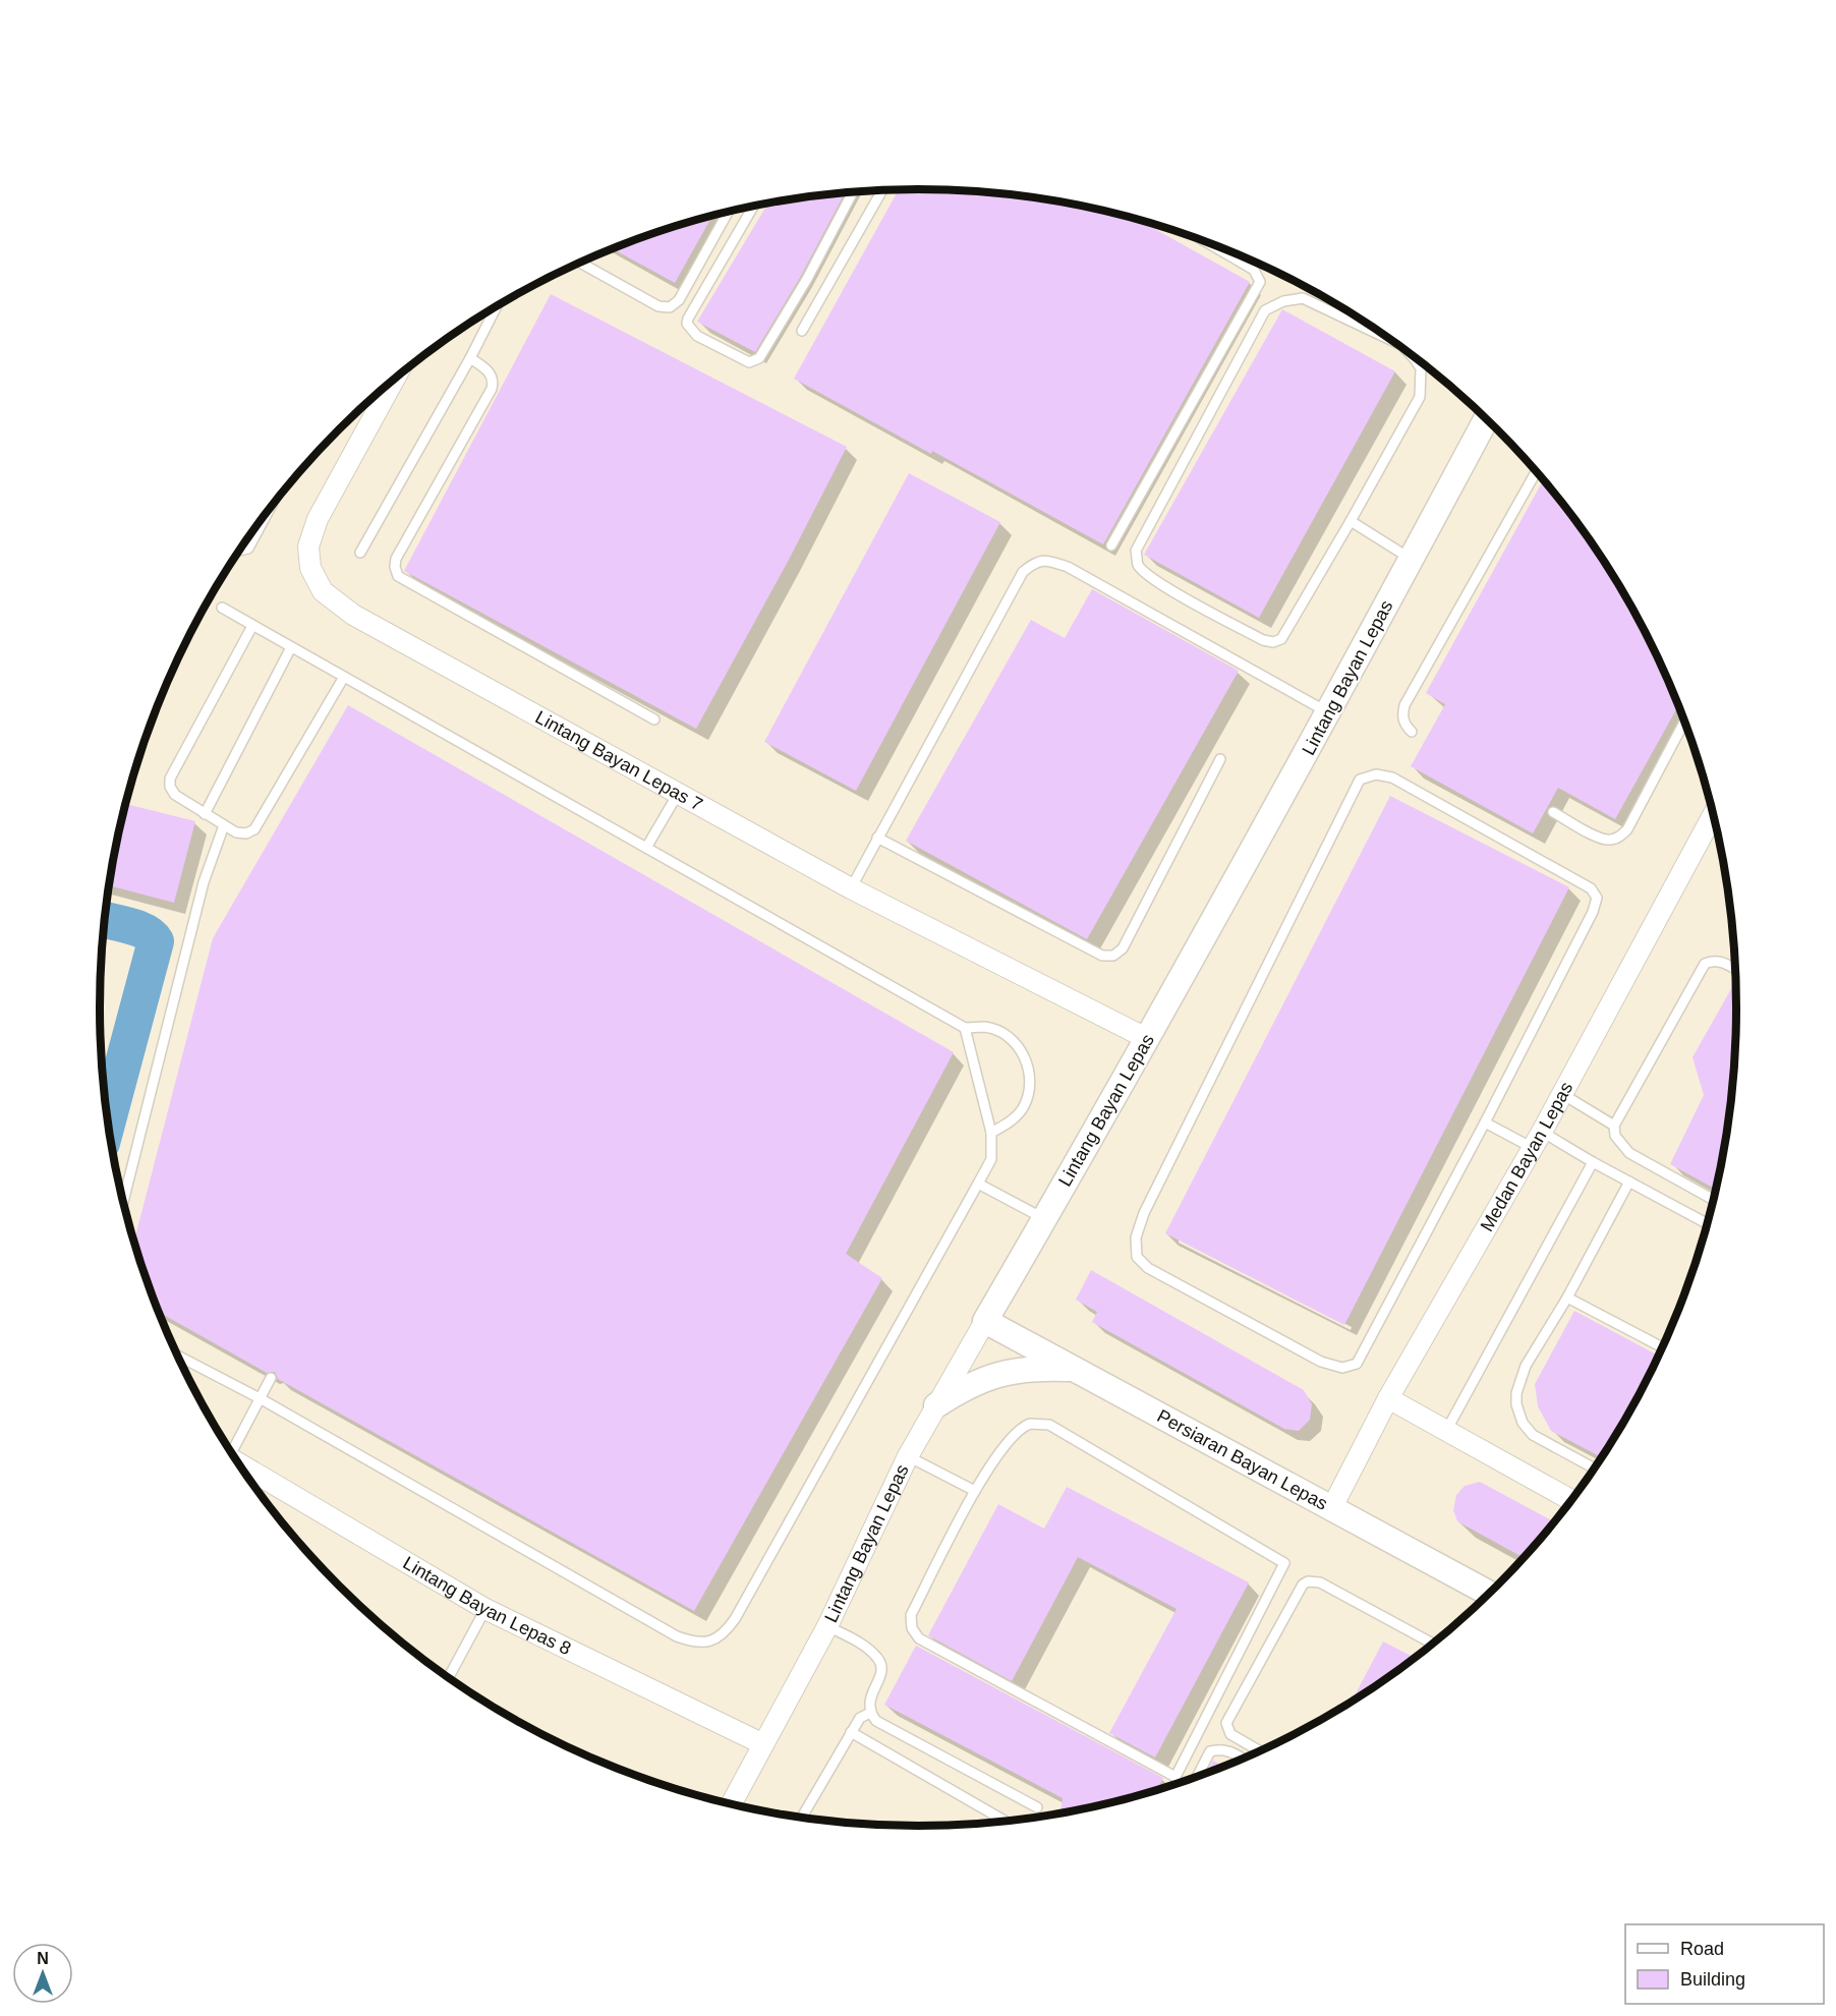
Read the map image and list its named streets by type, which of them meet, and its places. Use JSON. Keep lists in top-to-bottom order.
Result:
{
  "streets": {
    "street": [
      "Lintang Bayan Lepas",
      "Lintang Bayan Lepas 7",
      "Medan Bayan Lepas",
      "Persiaran Bayan Lepas",
      "Lintang Bayan Lepas 8"
    ]
  },
  "crossings": [
    ["Lintang Bayan Lepas", "Lintang Bayan Lepas 7"],
    ["Lintang Bayan Lepas", "Persiaran Bayan Lepas"],
    ["Lintang Bayan Lepas", "Lintang Bayan Lepas 8"],
    ["Medan Bayan Lepas", "Persiaran Bayan Lepas"]
  ],
  "legend": ["Road", "Building"],
  "north": "top"
}
